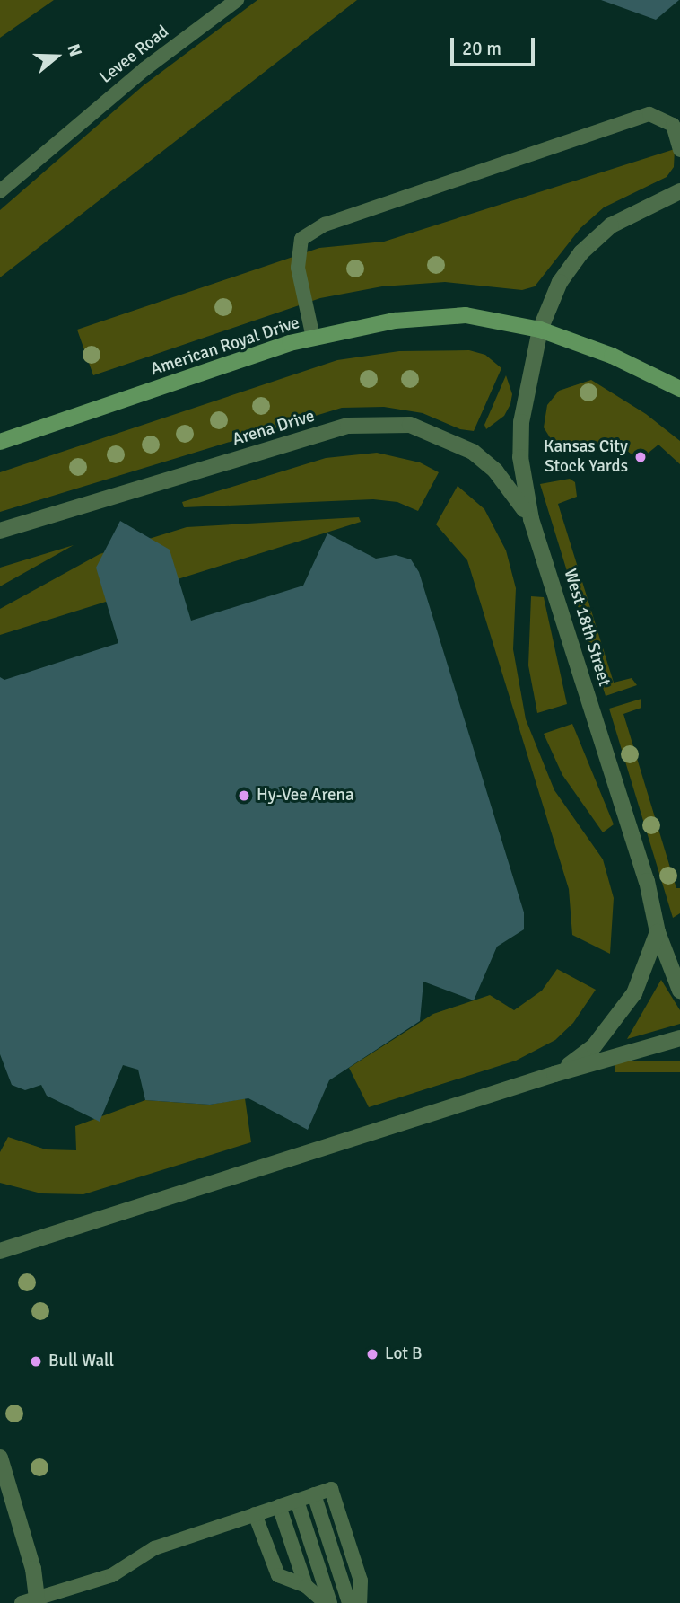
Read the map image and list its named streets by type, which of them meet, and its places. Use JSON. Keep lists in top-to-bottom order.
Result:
{
  "streets": {
    "main road": ["American Royal Drive"],
    "street": ["Arena Drive", "West 18th Street"],
    "lane": ["Levee Road"]
  },
  "crossings": [
    ["American Royal Drive", "West 18th Street"],
    ["Arena Drive", "West 18th Street"]
  ],
  "places": [
    "Kansas City Stock Yards",
    "Hy-Vee Arena",
    "Lot B",
    "Bull Wall"
  ],
  "scale_bar": "20 m",
  "north": "right"
}
